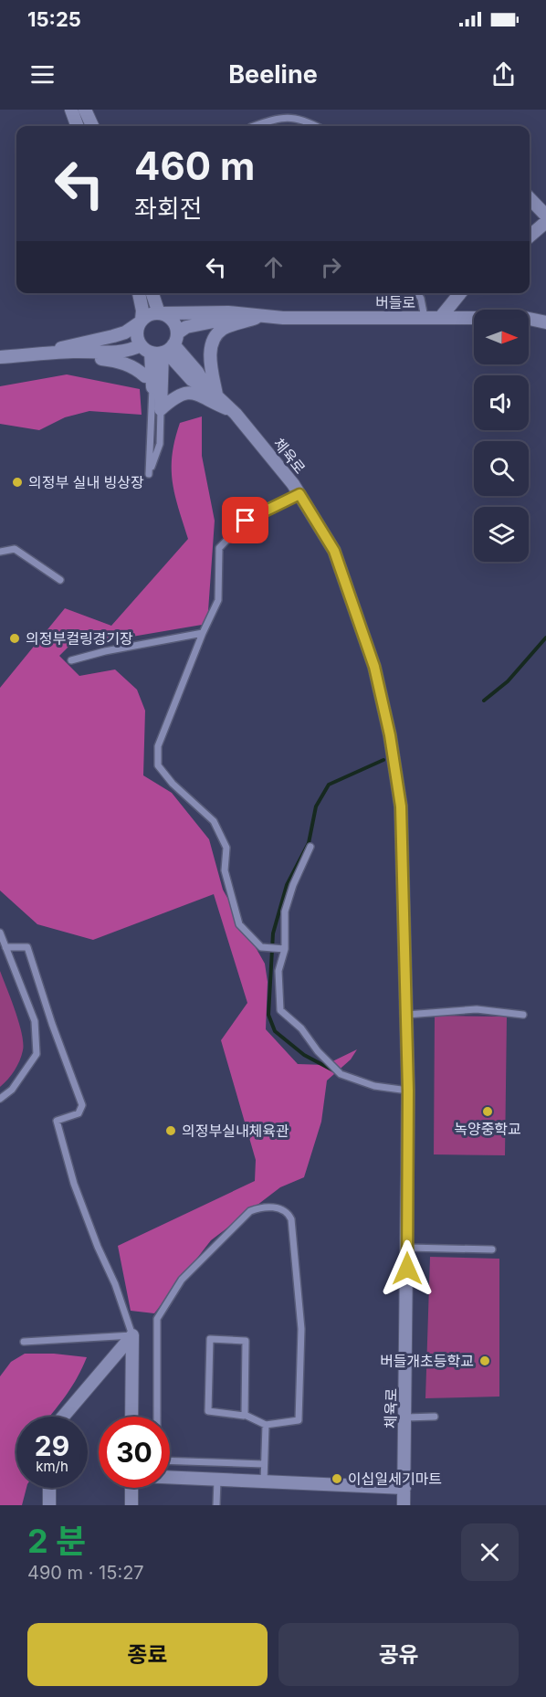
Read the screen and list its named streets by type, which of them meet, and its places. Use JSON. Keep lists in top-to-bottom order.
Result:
{
  "streets": {
    "street": ["버들로", "체육로"]
  },
  "crossings": [
    ["버들로", "체육로"]
  ],
  "places": [
    "의정부 실내 빙상장",
    "의정부컬링경기장",
    "녹양중학교",
    "의정부실내체육관",
    "버들개초등학교",
    "이십일세기마트"
  ],
  "north": "right",
  "page": {
    "status": "15:25",
    "header": "Beeline",
    "turn": ["460 m", "좌회전"],
    "speed": "29 km/h",
    "limit": "30",
    "heading": ["2 분", "490 m · 15:27"],
    "buttons": ["종료", "공유"]
  }
}
